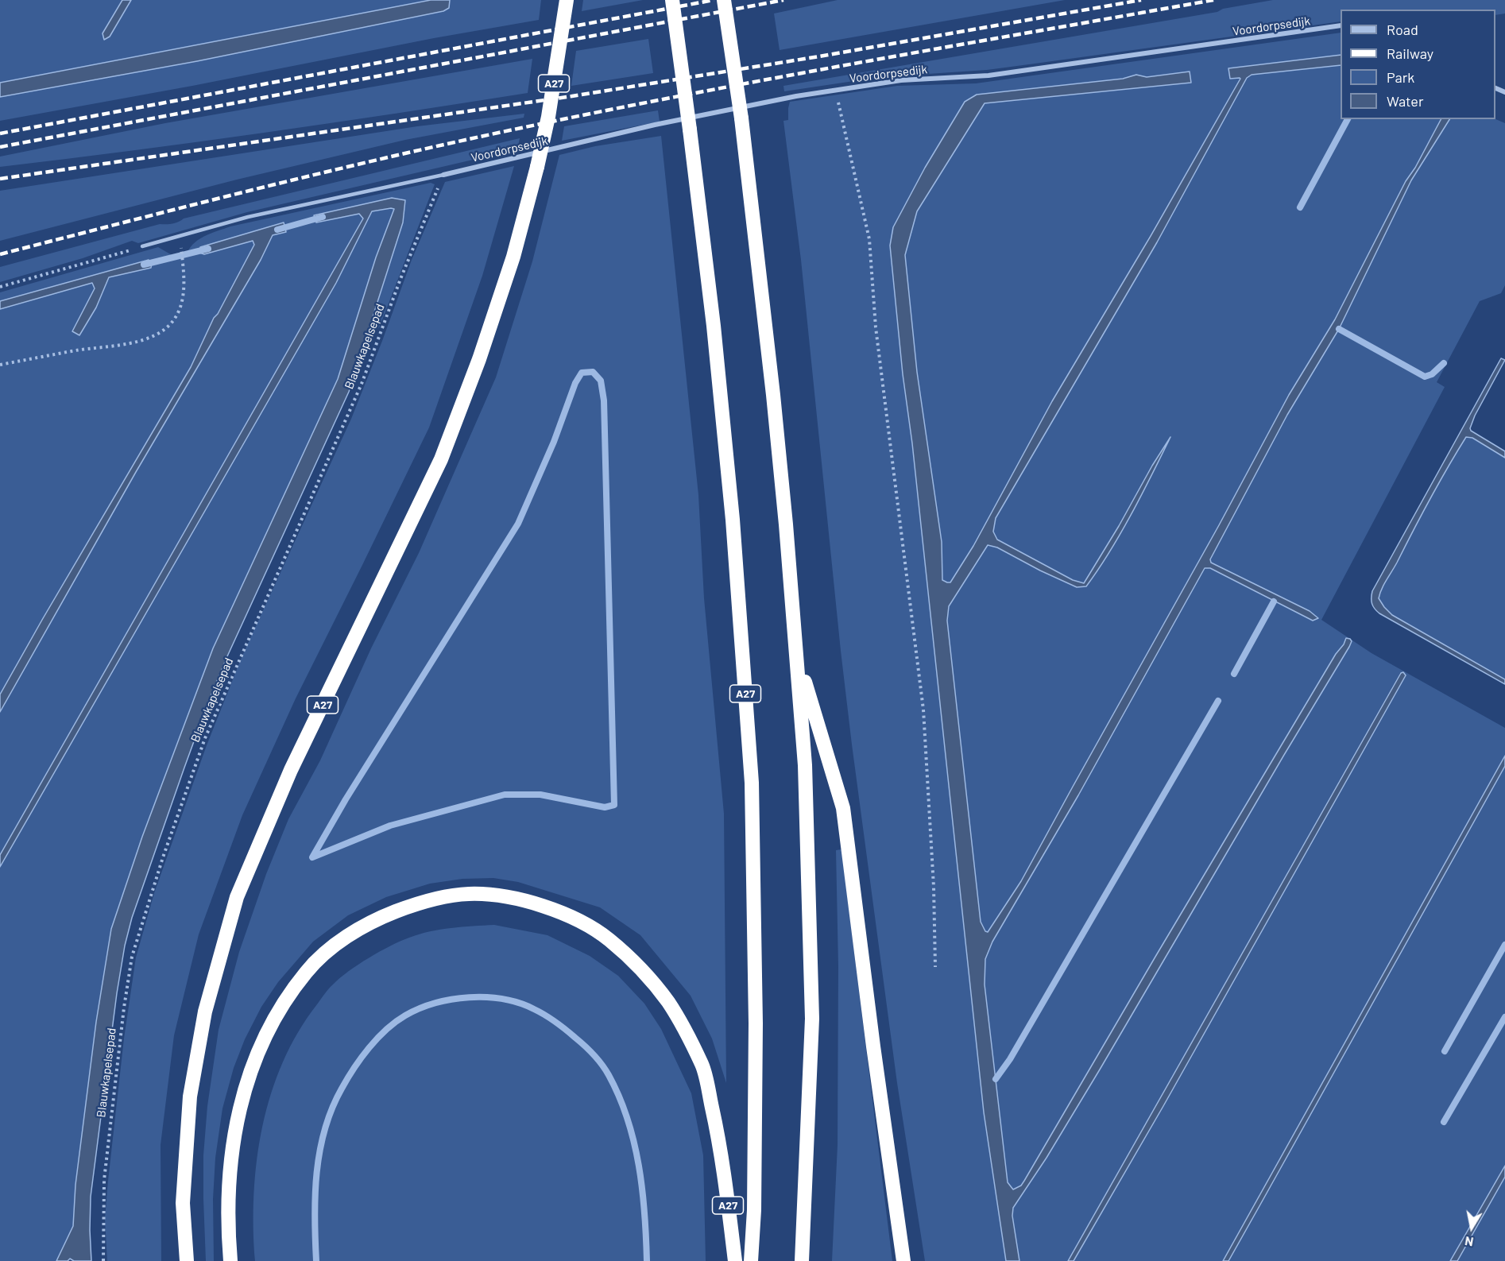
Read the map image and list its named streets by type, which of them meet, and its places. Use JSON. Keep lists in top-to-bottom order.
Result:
{
  "streets": {
    "highway": ["A27"],
    "street": ["Voordorpsedijk"],
    "path": ["Blauwkapelsepad"]
  },
  "crossings": [
    ["Voordorpsedijk", "Blauwkapelsepad"]
  ],
  "legend": [
    "Road",
    "Railway",
    "Park",
    "Water"
  ],
  "north": "bottom"
}
